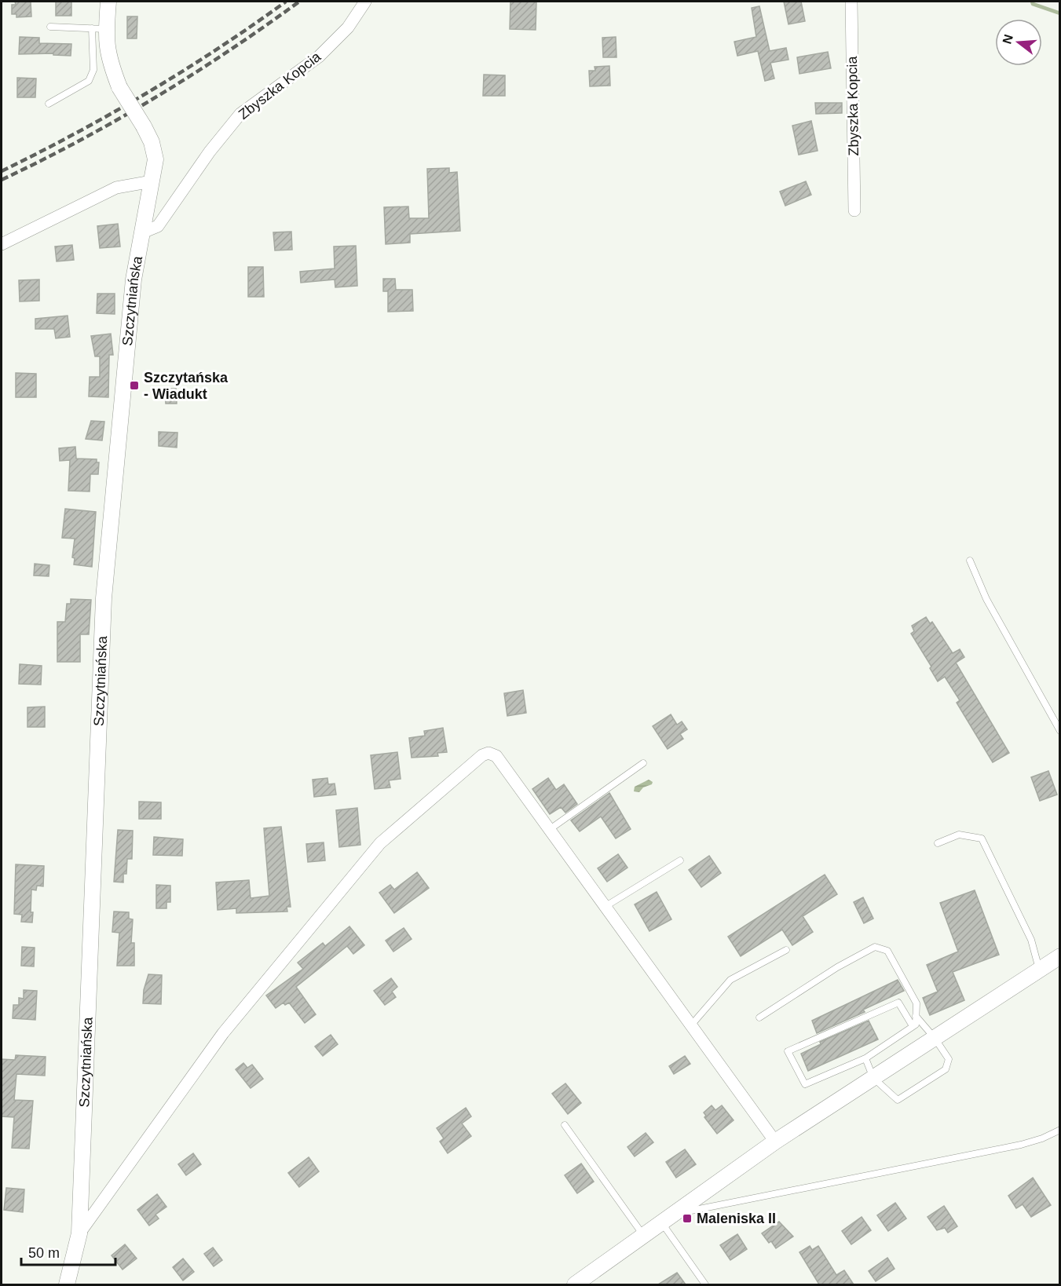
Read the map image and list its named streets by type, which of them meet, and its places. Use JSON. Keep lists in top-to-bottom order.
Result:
{
  "streets": {
    "street": ["Zbyszka Kopcia", "Szczytniańska"]
  },
  "crossings": [
    ["Zbyszka Kopcia", "Szczytniańska"]
  ],
  "places": {
    "transit": ["Szczytańska - Wiadukt", "Maleniska II"]
  },
  "scale_bar": "50 m",
  "north": "left"
}
